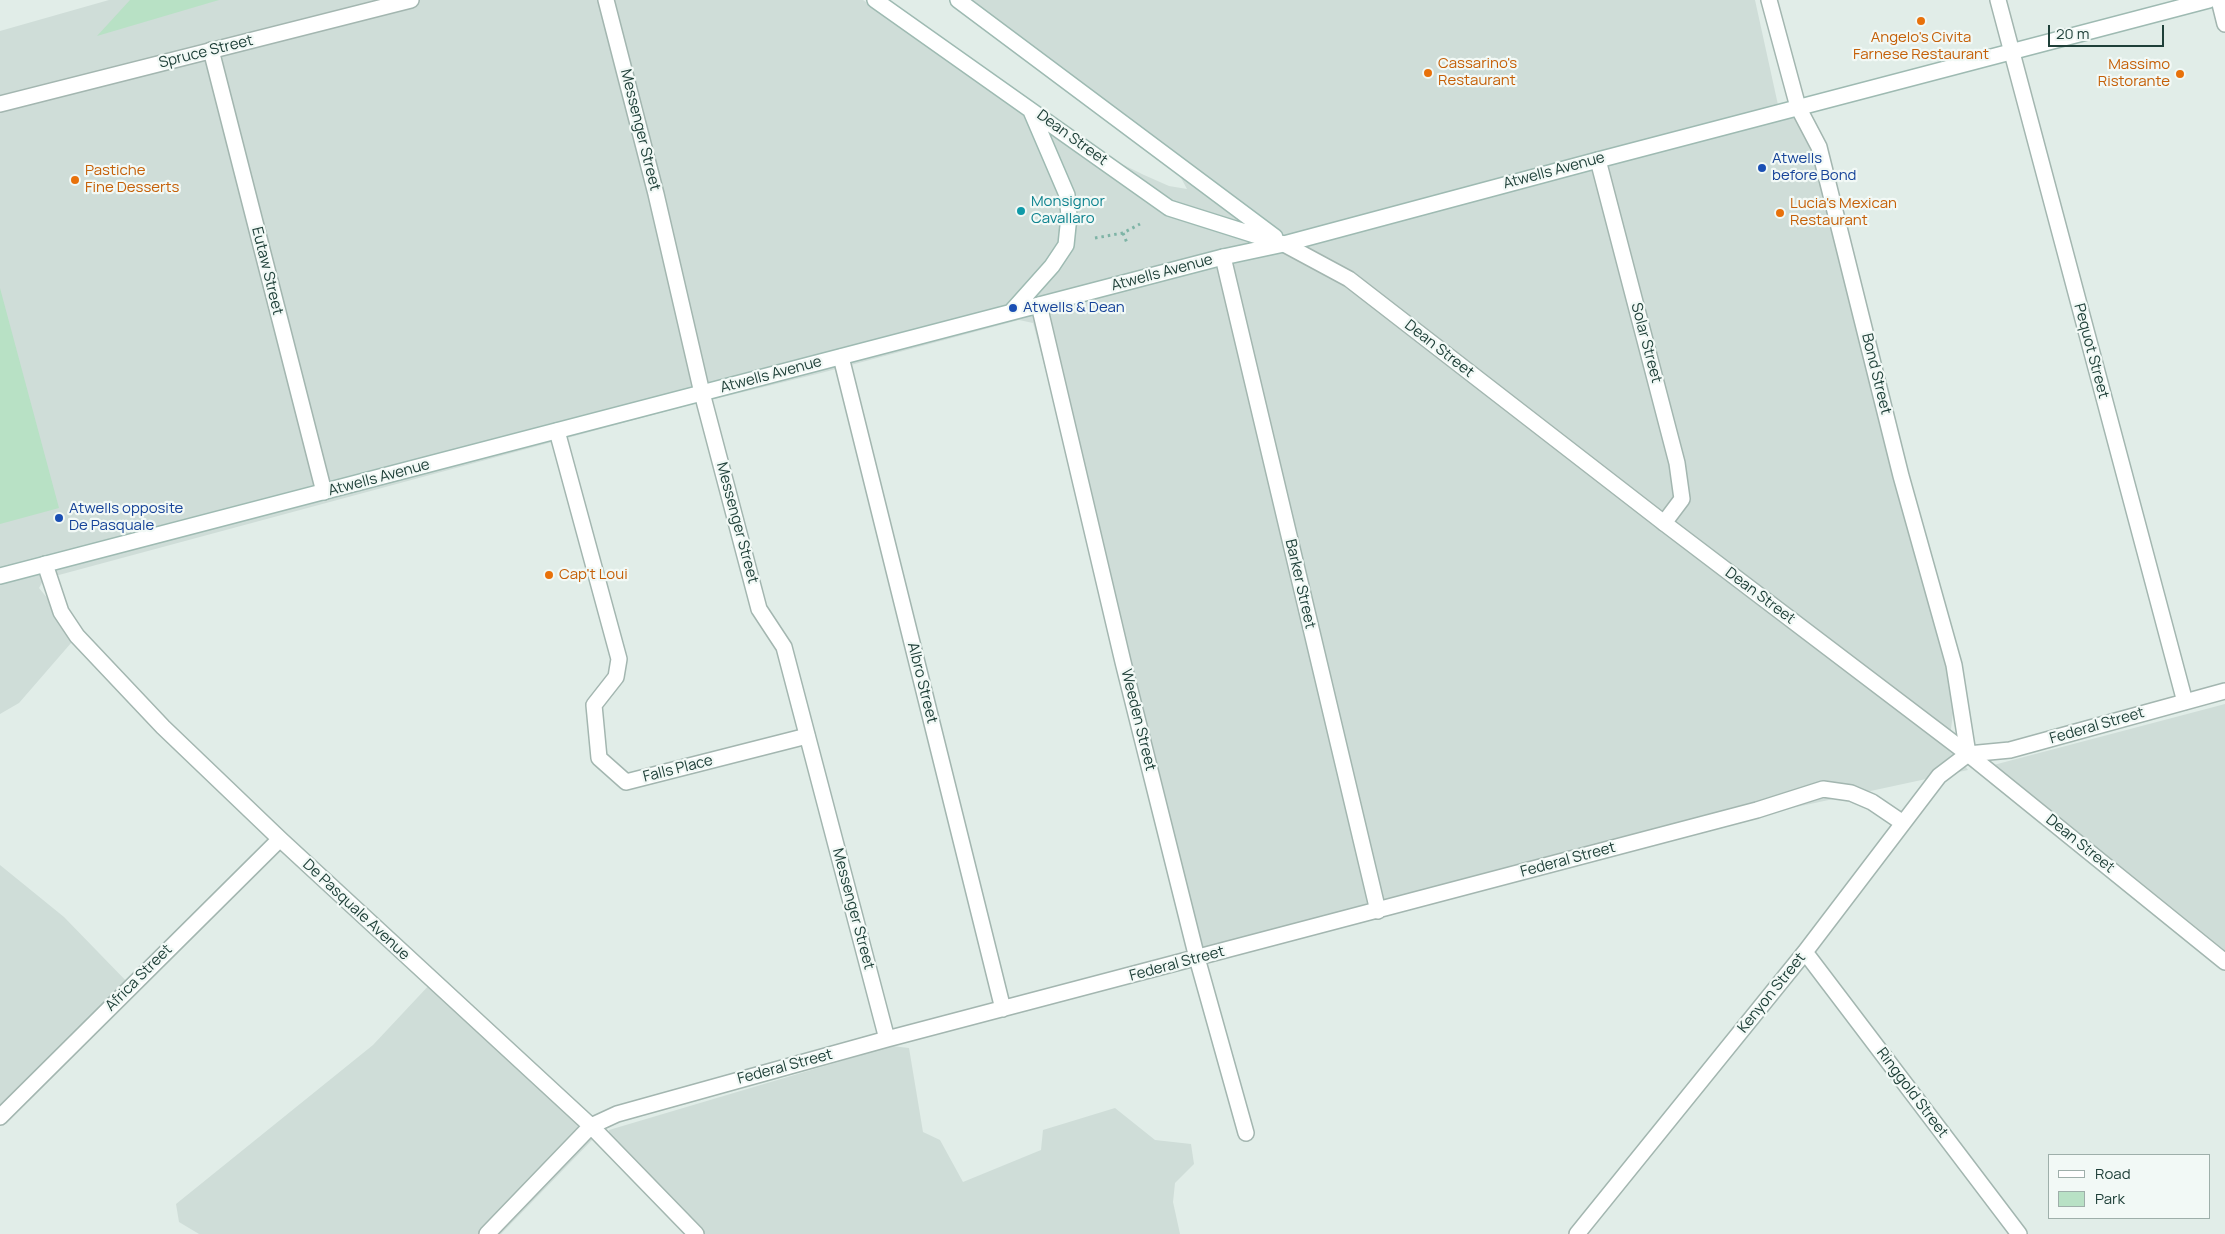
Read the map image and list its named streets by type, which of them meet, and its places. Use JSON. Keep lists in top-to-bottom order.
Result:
{
  "streets": {
    "street": [
      "Spruce Street",
      "Messenger Street",
      "Dean Street",
      "Atwells Avenue",
      "Eutaw Street",
      "Solar Street",
      "Pequot Street",
      "Bond Street",
      "Barker Street",
      "Albro Street",
      "Weeden Street",
      "Federal Street",
      "Falls Place",
      "De Pasquale Avenue",
      "Africa Street",
      "Kenyon Street",
      "Ringgold Street"
    ]
  },
  "crossings": [
    ["Spruce Street", "Eutaw Street"],
    ["Messenger Street", "Atwells Avenue"],
    ["Messenger Street", "Federal Street"],
    ["Messenger Street", "Falls Place"],
    ["Dean Street", "Atwells Avenue"],
    ["Dean Street", "Solar Street"],
    ["Dean Street", "Bond Street"],
    ["Dean Street", "Federal Street"],
    ["Dean Street", "Kenyon Street"],
    ["Atwells Avenue", "Eutaw Street"],
    ["Atwells Avenue", "Solar Street"],
    ["Atwells Avenue", "Pequot Street"],
    ["Atwells Avenue", "Bond Street"],
    ["Atwells Avenue", "Barker Street"],
    ["Atwells Avenue", "Albro Street"],
    ["Atwells Avenue", "Weeden Street"],
    ["Atwells Avenue", "Falls Place"],
    ["Atwells Avenue", "De Pasquale Avenue"],
    ["Pequot Street", "Federal Street"],
    ["Bond Street", "Federal Street"],
    ["Bond Street", "Kenyon Street"],
    ["Barker Street", "Federal Street"],
    ["Albro Street", "Federal Street"],
    ["Weeden Street", "Federal Street"],
    ["Federal Street", "De Pasquale Avenue"],
    ["Federal Street", "Kenyon Street"],
    ["De Pasquale Avenue", "Africa Street"],
    ["Kenyon Street", "Ringgold Street"]
  ],
  "places": [
    "Angelo's Civita Farnese Restaurant",
    "Cassarino's Restaurant",
    "Massimo Ristorante",
    "Atwells before Bond",
    "Pastiche Fine Desserts",
    "Monsignor Cavallaro",
    "Lucia's Mexican Restaurant",
    "Atwells & Dean",
    "Atwells opposite De Pasquale",
    "Cap't Loui"
  ],
  "legend": ["Road", "Park"],
  "scale_bar": "20 m"
}
